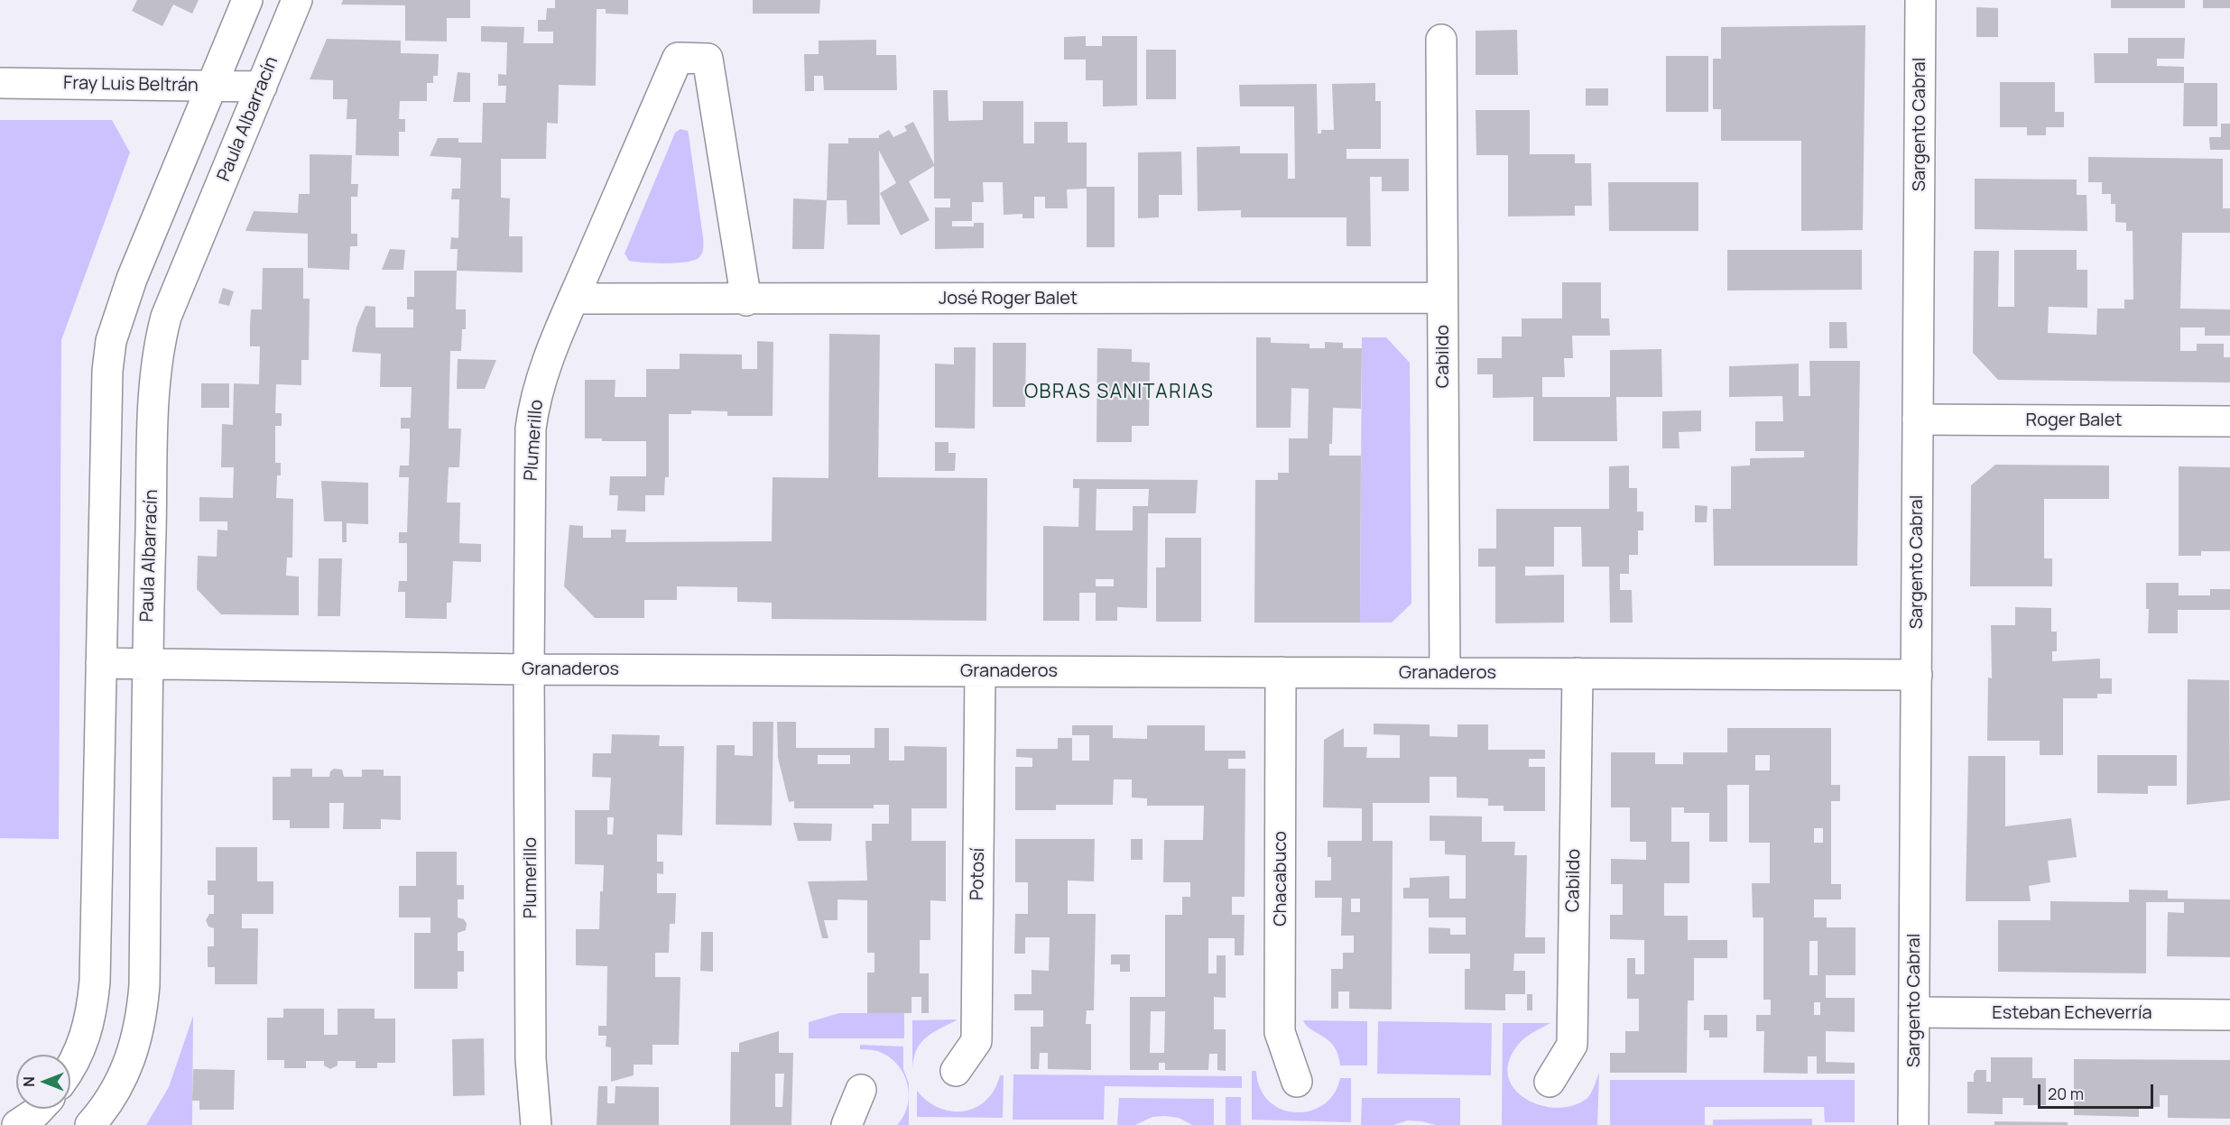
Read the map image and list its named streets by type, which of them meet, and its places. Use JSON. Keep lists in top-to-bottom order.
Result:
{
  "streets": {
    "street": [
      "Fray Luis Beltrán",
      "Paula Albarracín",
      "Sargento Cabral",
      "José Roger Balet",
      "Cabildo",
      "Roger Balet",
      "Plumerillo",
      "Granaderos",
      "Potosí",
      "Chacabuco",
      "Esteban Echeverría"
    ]
  },
  "crossings": [
    ["Fray Luis Beltrán", "Paula Albarracín"],
    ["Paula Albarracín", "Granaderos"],
    ["Sargento Cabral", "Roger Balet"],
    ["Sargento Cabral", "Granaderos"],
    ["Sargento Cabral", "Esteban Echeverría"],
    ["José Roger Balet", "Cabildo"],
    ["José Roger Balet", "Plumerillo"],
    ["Cabildo", "Granaderos"],
    ["Plumerillo", "Granaderos"],
    ["Granaderos", "Potosí"],
    ["Granaderos", "Chacabuco"]
  ],
  "districts": ["OBRAS SANITARIAS"],
  "scale_bar": "20 m",
  "north": "left"
}
